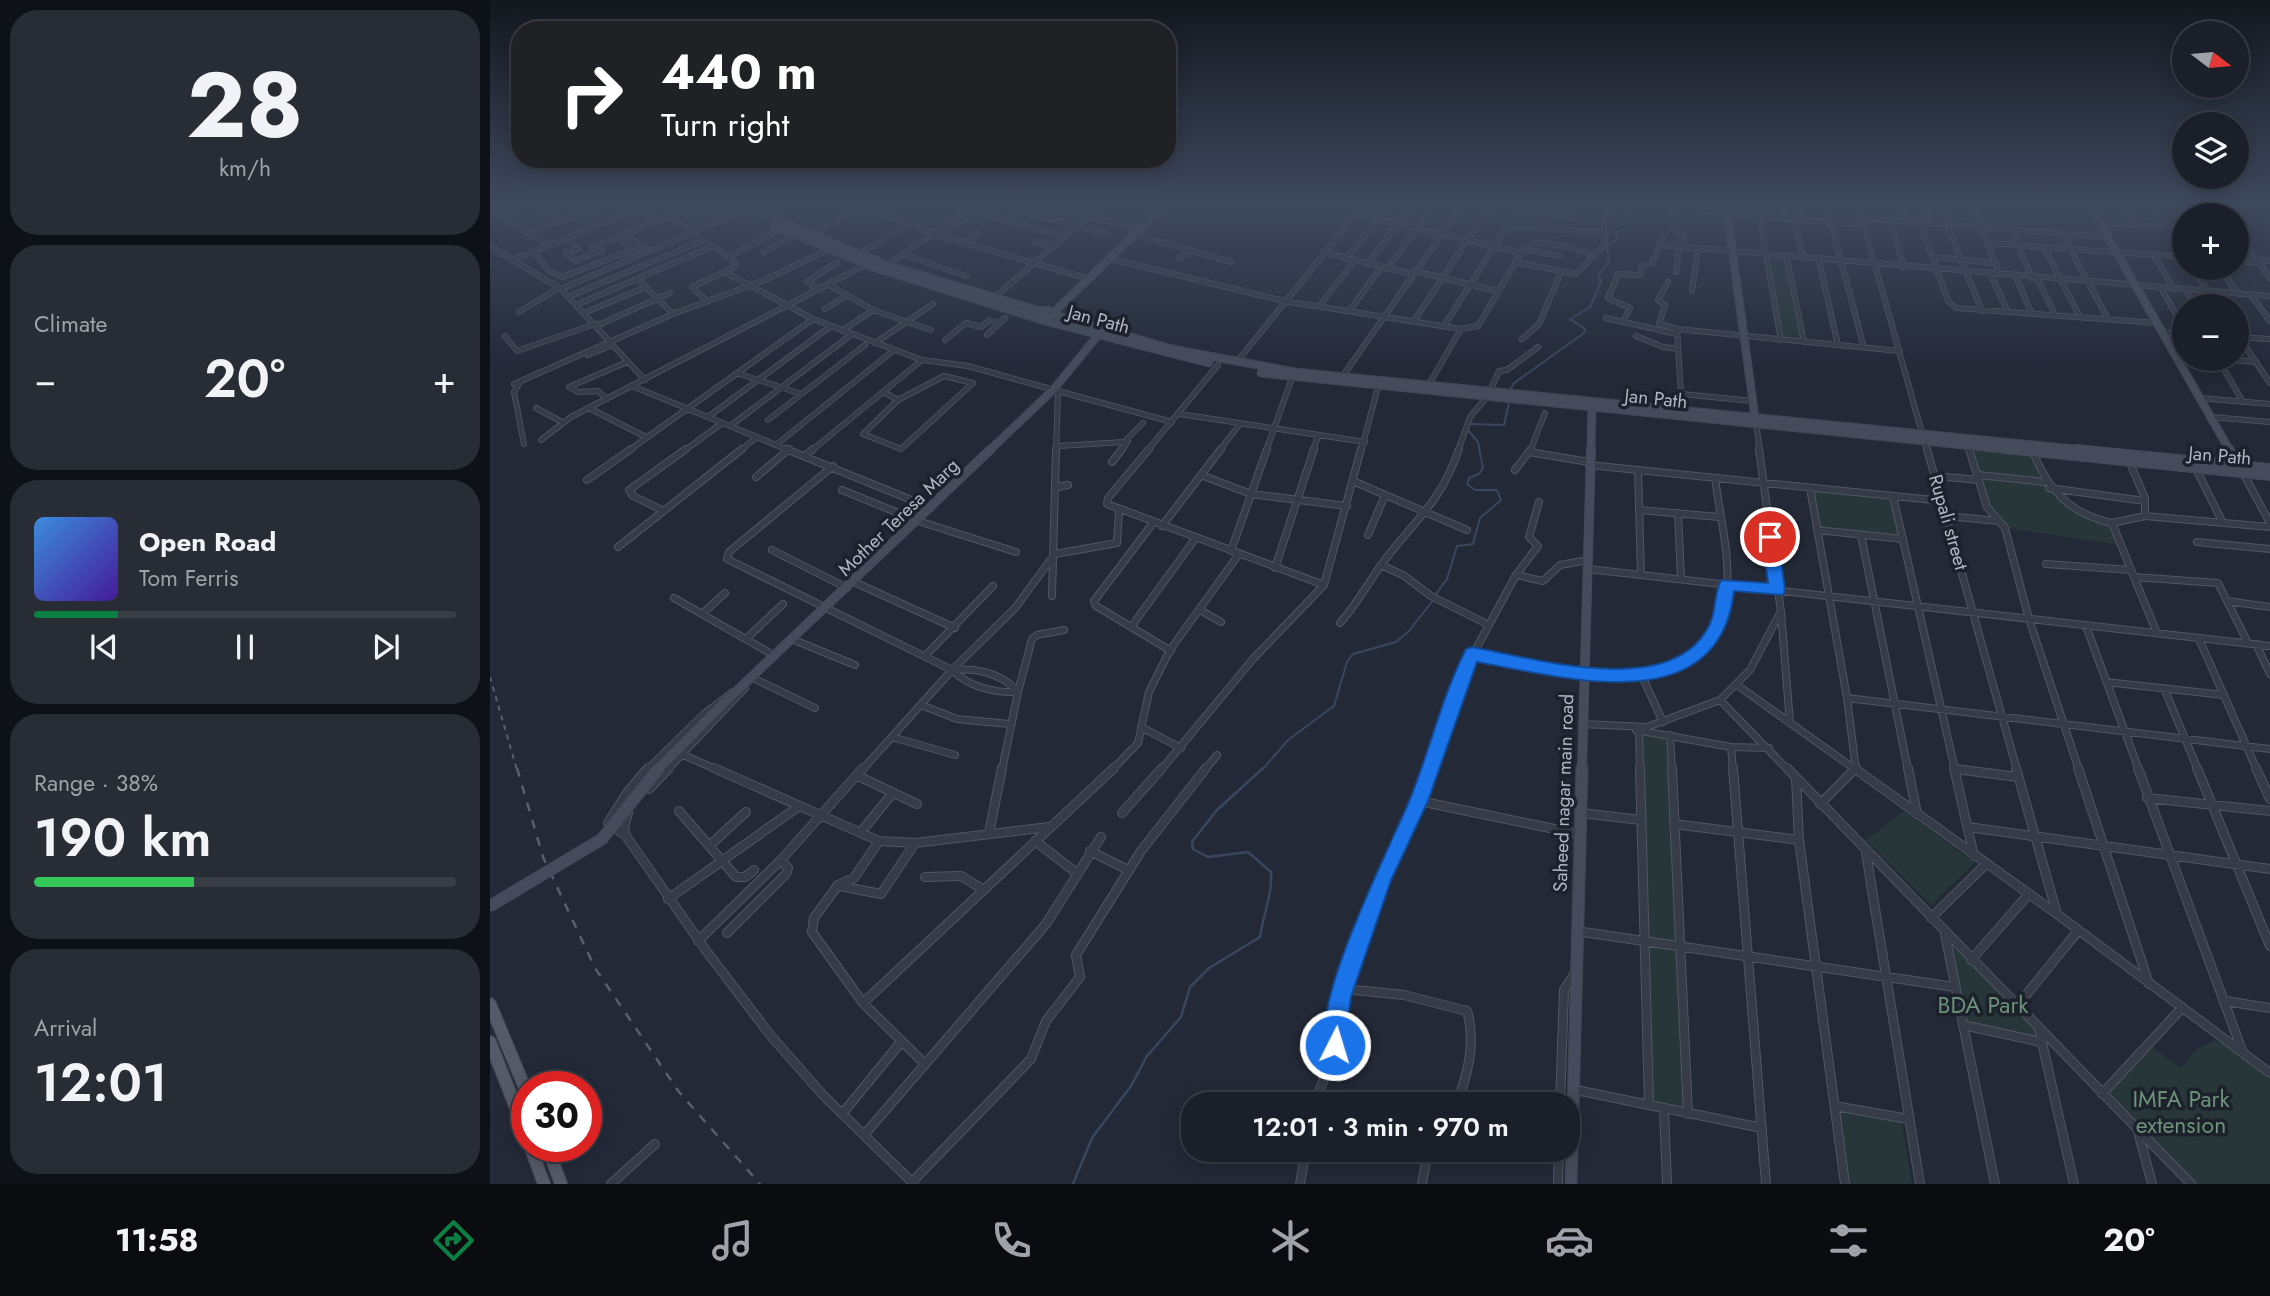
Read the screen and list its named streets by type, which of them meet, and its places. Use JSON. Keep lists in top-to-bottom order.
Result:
{
  "streets": {
    "main road": ["Jan Path", "Mother Teresa Marg", "Saheed nagar main road"],
    "street": ["Rupali street"]
  },
  "crossings": [
    ["Jan Path", "Mother Teresa Marg"],
    ["Jan Path", "Rupali street"],
    ["Jan Path", "Saheed nagar main road"]
  ],
  "parks": ["BDA Park", "IMFA Park extension"],
  "north": "right",
  "page": {
    "tile": [
      ["28", "km/h"],
      "Climate",
      ["Range · 38%", "190 km"],
      ["Arrival", "12:01"]
    ],
    "map_buttons": ["+", "−"],
    "turn": ["440 m", "Turn right"],
    "heat": ["−", "20°", "+"],
    "song": ["Open Road", "Tom Ferris"],
    "limit": "30",
    "trip": "12:01 · 3 min · 970 m",
    "tabs": ["11:58", "20°"]
  }
}
